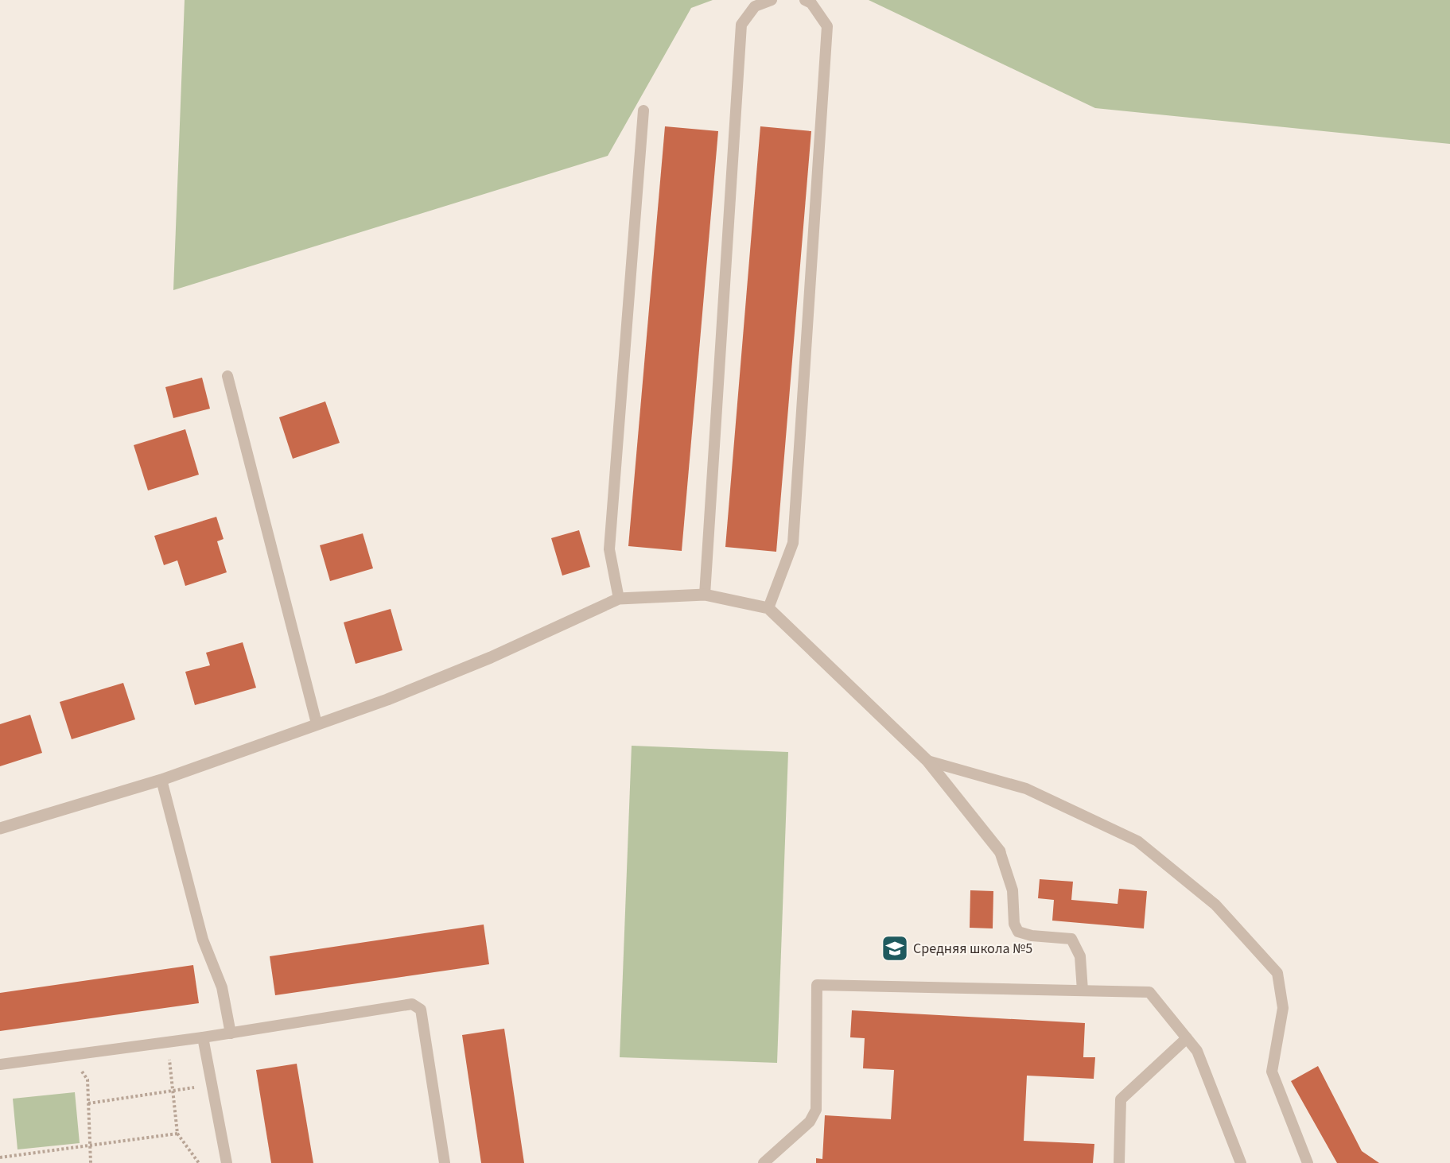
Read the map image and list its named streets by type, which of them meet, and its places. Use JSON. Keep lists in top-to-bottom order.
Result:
{
  "places": {
    "school or university": ["Средняя школа №5"]
  }
}
